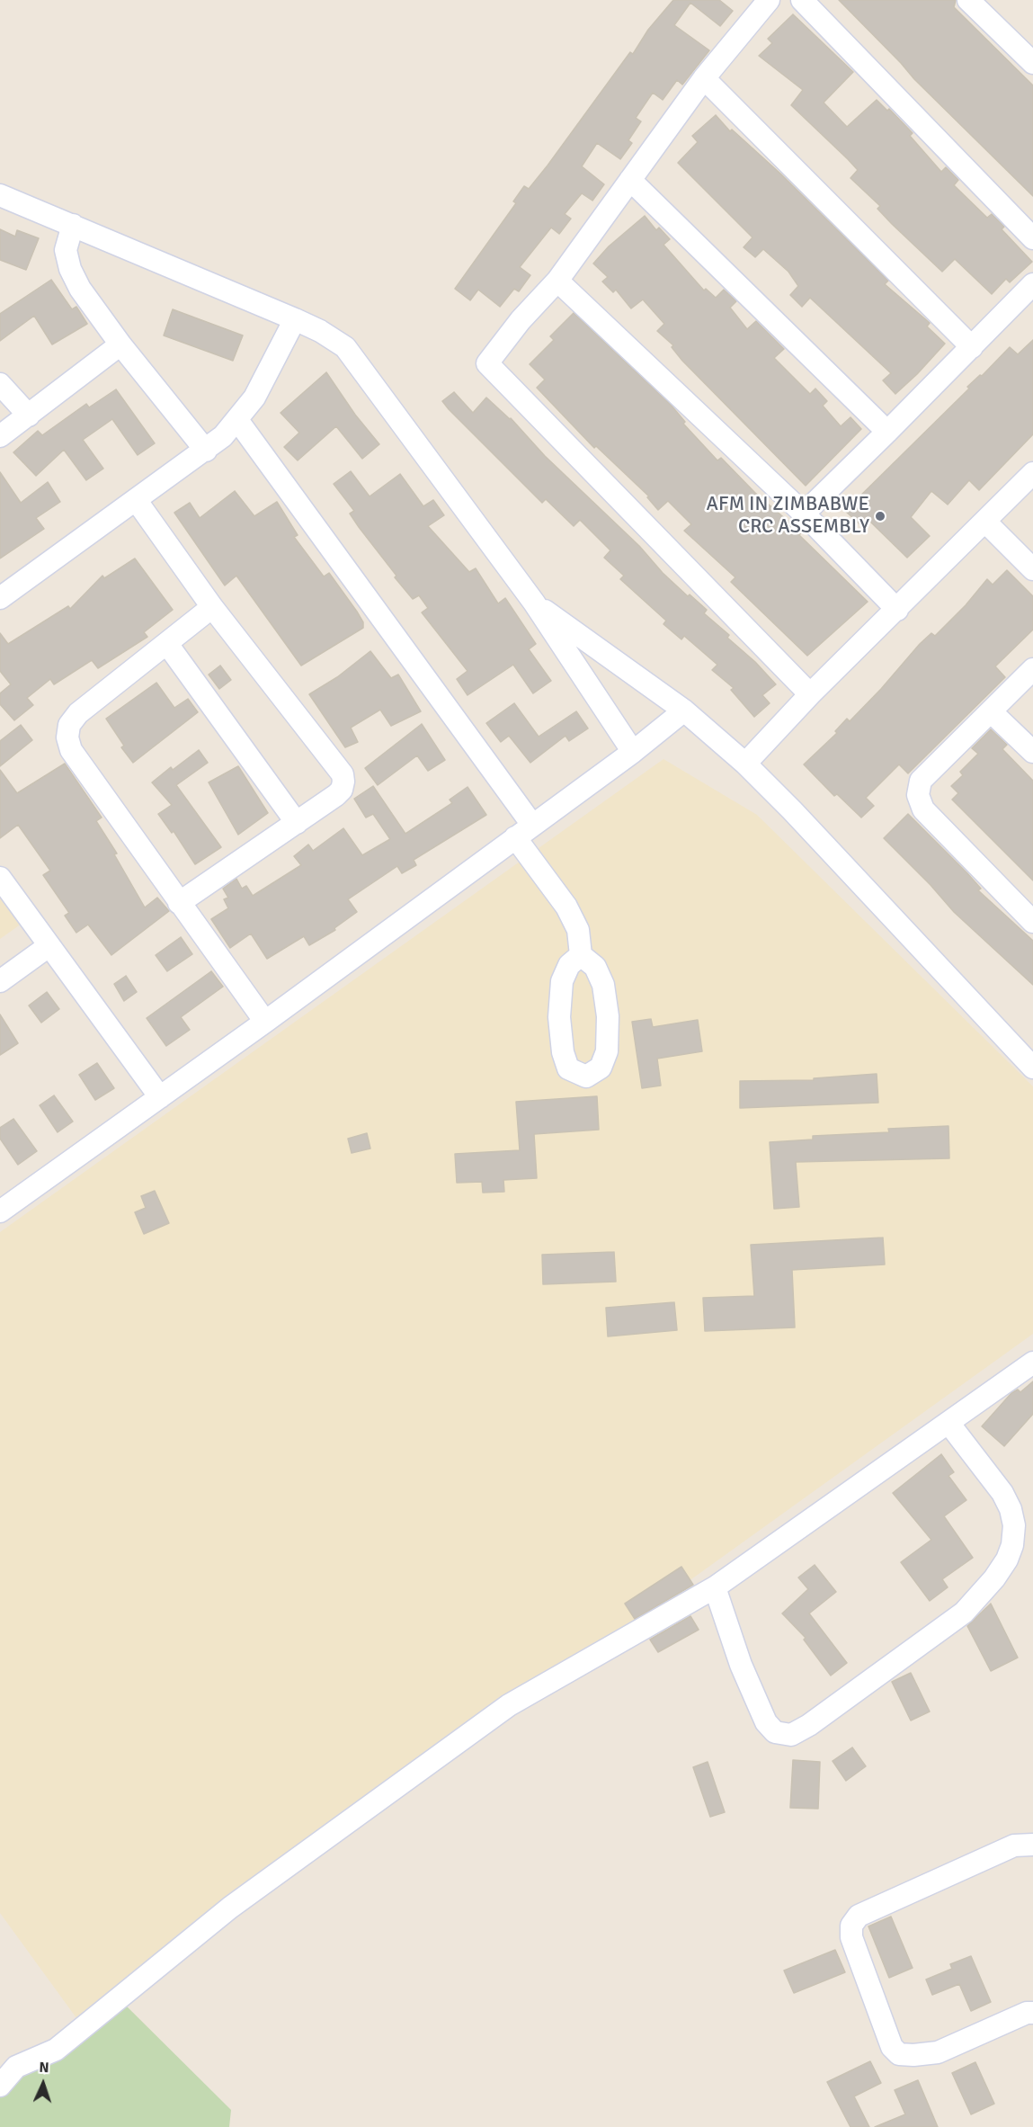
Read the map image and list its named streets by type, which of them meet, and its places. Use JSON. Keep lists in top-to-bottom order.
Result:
{
  "places": ["AFM IN ZIMBABWE CRC ASSEMBLY"],
  "north": "top"
}
